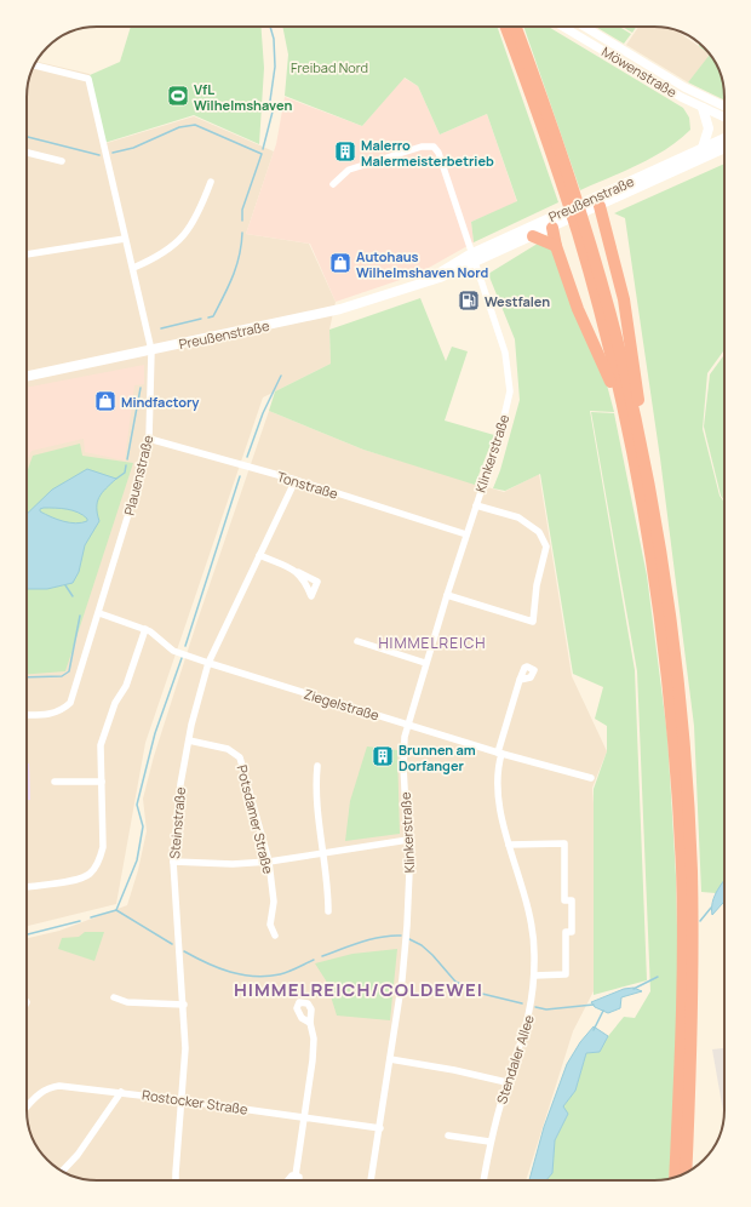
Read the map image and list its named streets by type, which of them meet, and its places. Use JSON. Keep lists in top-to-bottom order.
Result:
{
  "streets": {
    "main road": ["Preußenstraße"],
    "street": [
      "Möwenstraße",
      "Klinkerstraße",
      "Plauenstraße",
      "Tonstraße",
      "Ziegelstraße",
      "Potsdamer Straße",
      "Steinstraße",
      "Stendaler Allee",
      "Rostocker Straße"
    ]
  },
  "crossings": [
    ["Preußenstraße", "Klinkerstraße"],
    ["Preußenstraße", "Plauenstraße"],
    ["Klinkerstraße", "Tonstraße"],
    ["Klinkerstraße", "Ziegelstraße"],
    ["Klinkerstraße", "Rostocker Straße"],
    ["Plauenstraße", "Tonstraße"],
    ["Plauenstraße", "Ziegelstraße"],
    ["Tonstraße", "Steinstraße"],
    ["Ziegelstraße", "Steinstraße"],
    ["Ziegelstraße", "Stendaler Allee"],
    ["Potsdamer Straße", "Steinstraße"],
    ["Steinstraße", "Rostocker Straße"]
  ],
  "districts": ["HIMMELREICH", "HIMMELREICH/COLDEWEI"],
  "parks": ["Freibad Nord"],
  "places": {
    "sports": ["VfL Wilhelmshaven"],
    "building": ["Malerro Malermeisterbetrieb", "Brunnen am Dorfanger"],
    "shop": ["Autohaus Wilhelmshaven Nord", "Mindfactory"],
    "fuel station": ["Westfalen"]
  }
}
